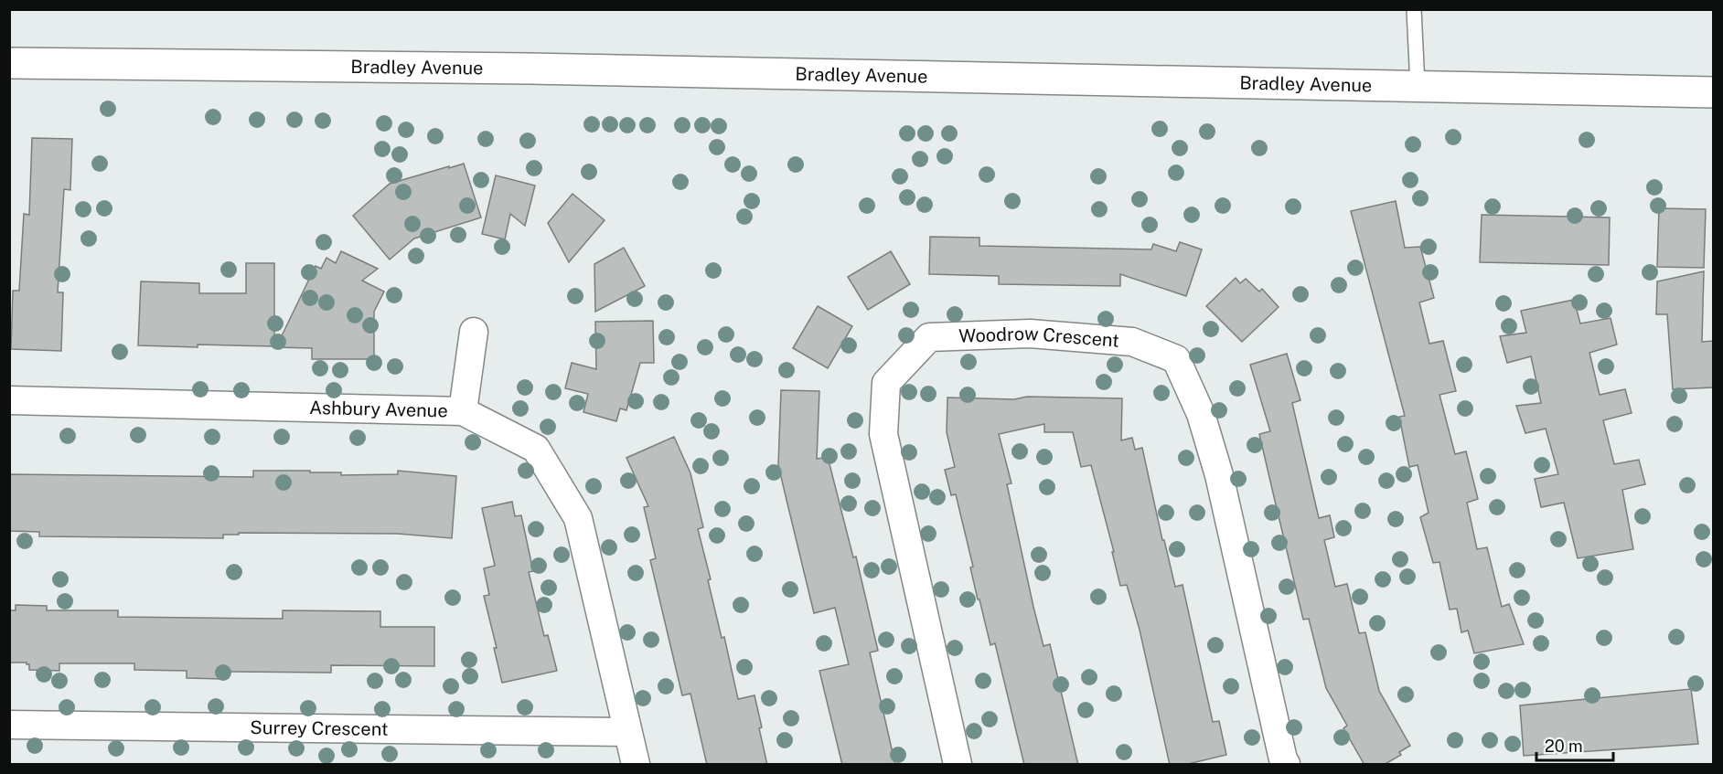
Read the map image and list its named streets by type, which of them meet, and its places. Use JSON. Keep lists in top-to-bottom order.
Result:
{
  "streets": {
    "main road": ["Bradley Avenue"],
    "street": ["Woodrow Crescent", "Ashbury Avenue", "Surrey Crescent"]
  },
  "crossings": [
    ["Ashbury Avenue", "Surrey Crescent"]
  ],
  "scale_bar": "20 m"
}
